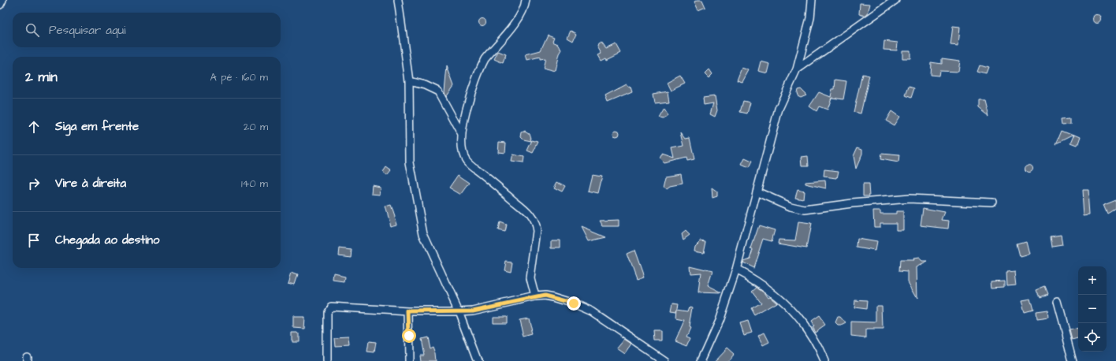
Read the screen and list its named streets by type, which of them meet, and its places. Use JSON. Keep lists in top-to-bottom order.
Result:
{
  "page": {
    "search": "Pesquisar aqui",
    "heading": ["2 min", "A pé · 160 m"],
    "list": [
      ["Siga em frente", "20 m"],
      ["Vire à direita", "140 m"],
      "Chegada ao destino"
    ],
    "map_buttons": ["+", "−"]
  }
}
